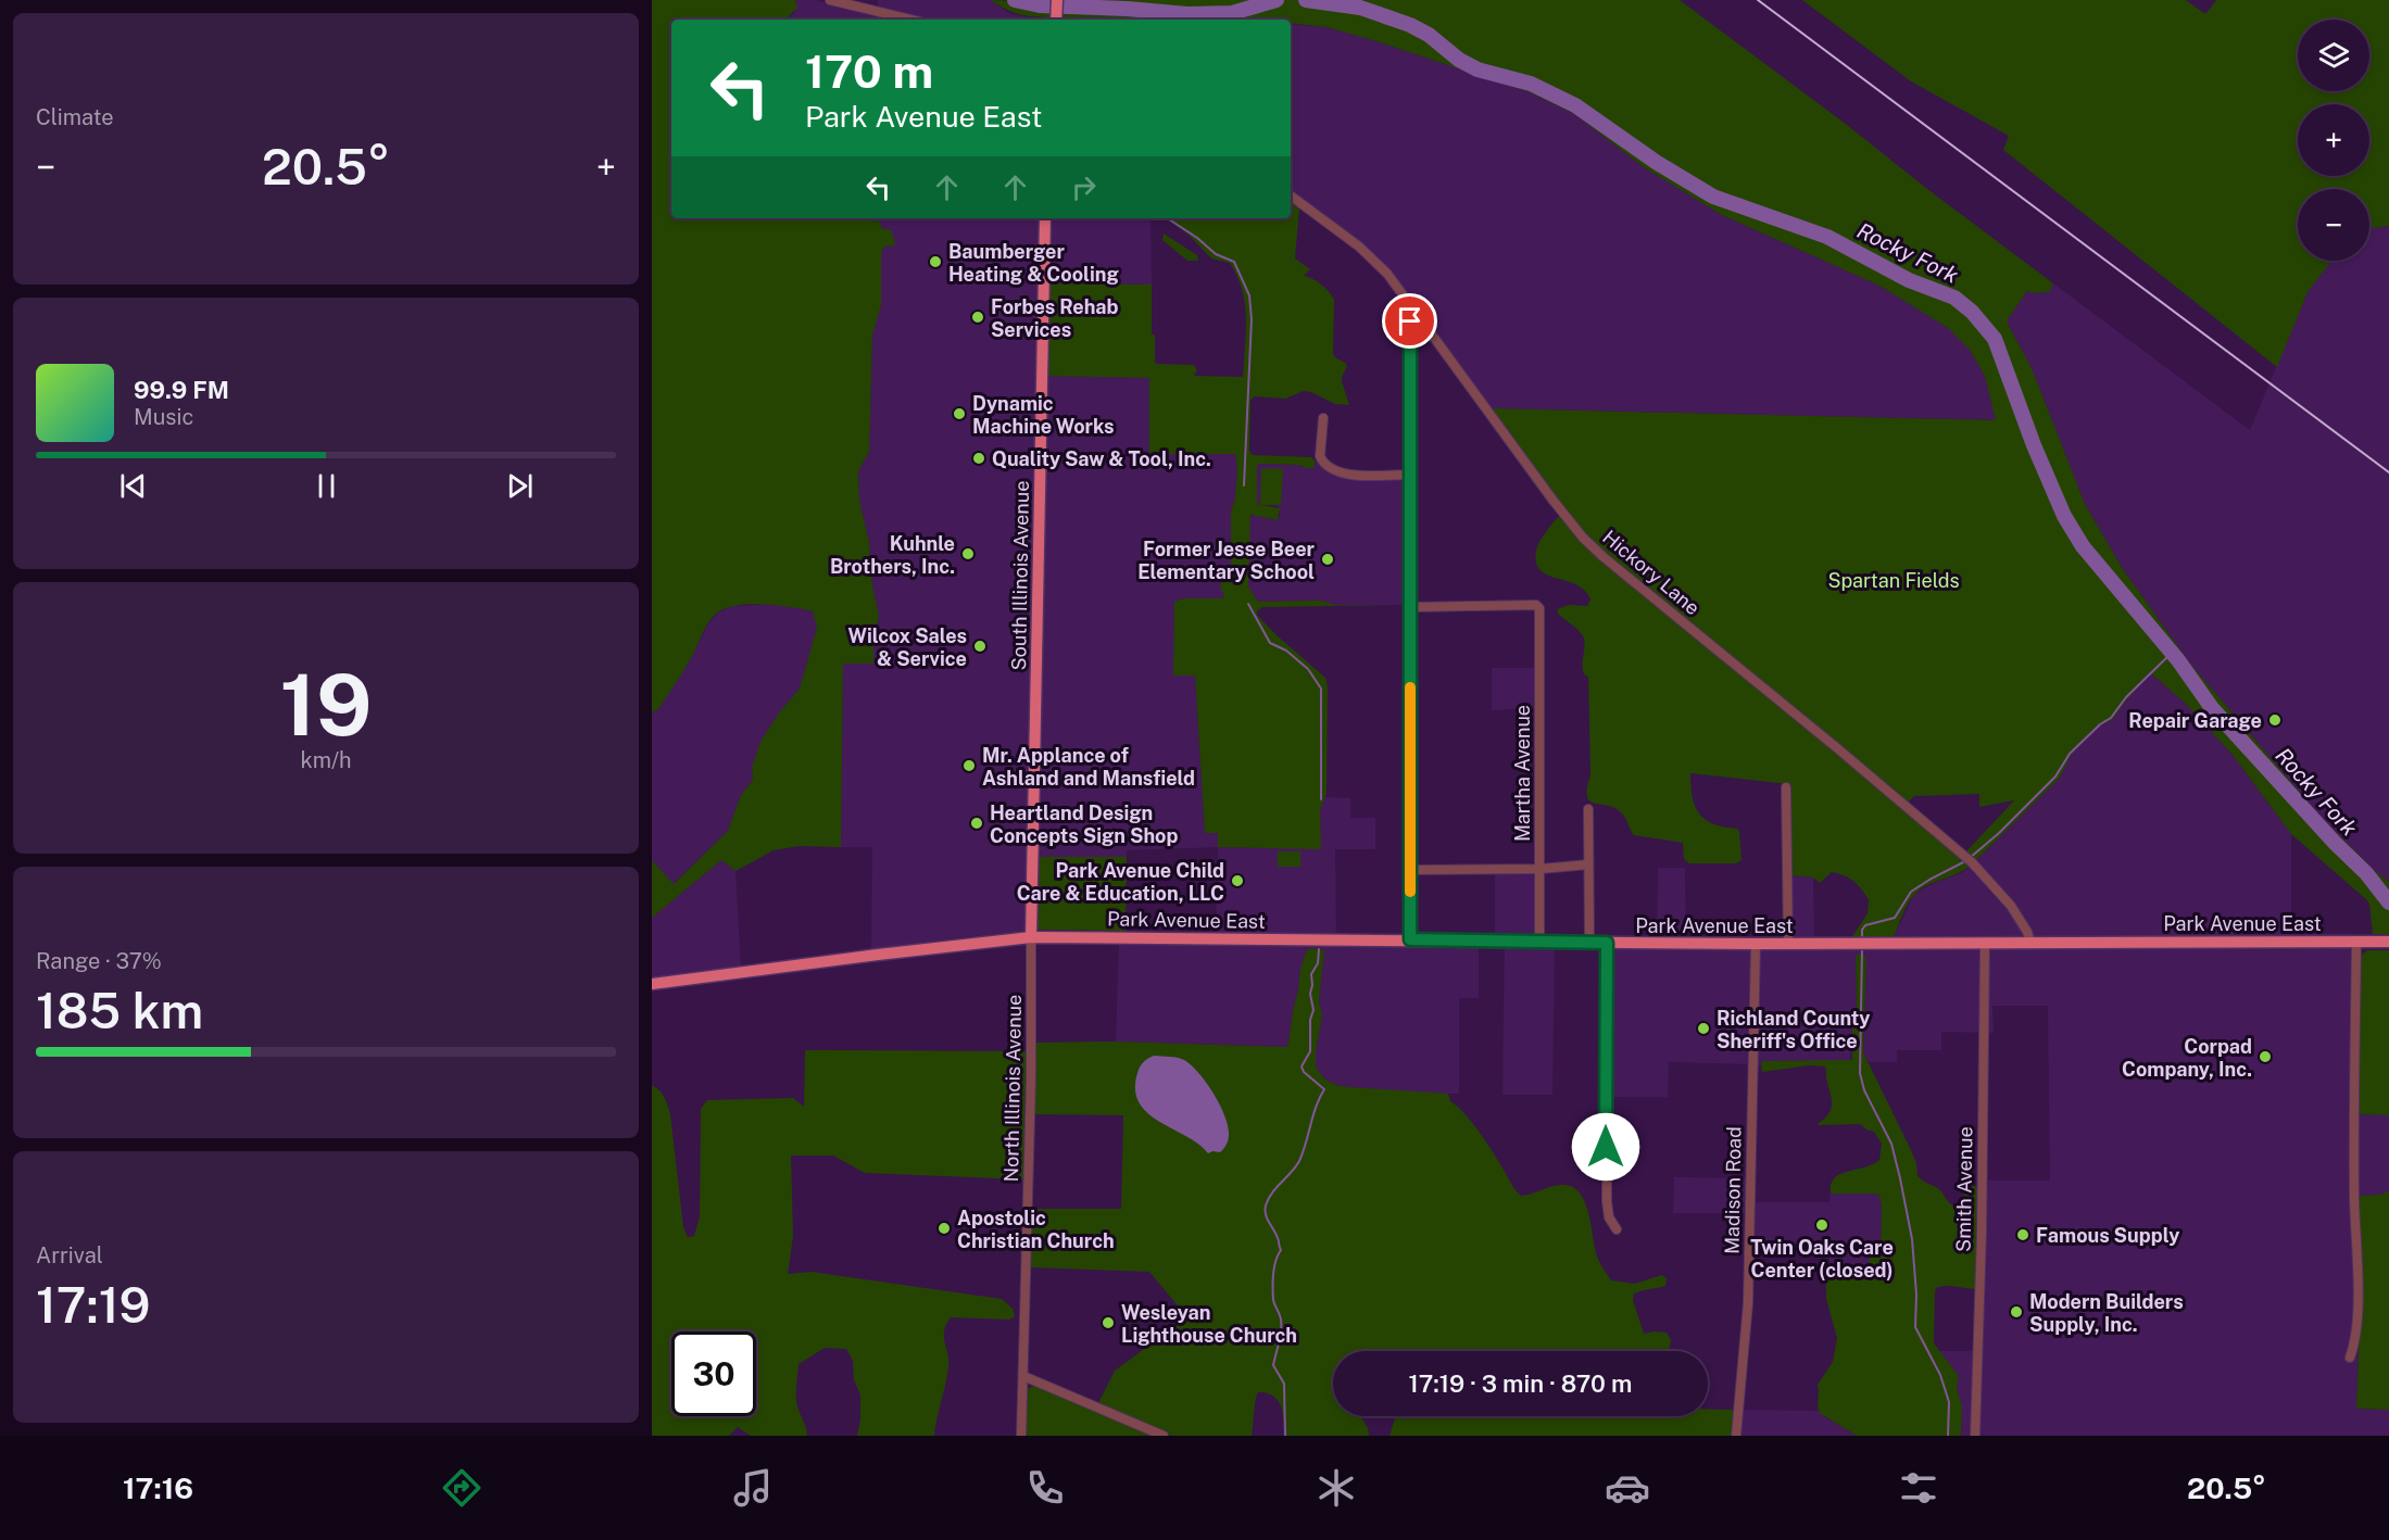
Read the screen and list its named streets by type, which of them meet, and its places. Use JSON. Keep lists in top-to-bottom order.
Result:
{
  "streets": {
    "main road": ["South Illinois Avenue", "Park Avenue East"],
    "street": [
      "Hickory Lane",
      "Martha Avenue",
      "North Illinois Avenue",
      "Smith Avenue",
      "Madison Road"
    ]
  },
  "crossings": [
    ["Hickory Lane", "Park Avenue East"],
    ["South Illinois Avenue", "Park Avenue East"],
    ["South Illinois Avenue", "North Illinois Avenue"],
    ["Martha Avenue", "Park Avenue East"],
    ["Park Avenue East", "North Illinois Avenue"],
    ["Park Avenue East", "Smith Avenue"],
    ["Park Avenue East", "Madison Road"]
  ],
  "water": ["Rocky Fork"],
  "parks": ["Spartan Fields"],
  "places": [
    "Baumberger Heating & Cooling",
    "Forbes Rehab Services",
    "Dynamic Machine Works",
    "Quality Saw & Tool, Inc.",
    "Kuhnle Brothers, Inc.",
    "Former Jesse Beer Elementary School",
    "Wilcox Sales & Service",
    "Repair Garage",
    "Mr. Applance of Ashland and Mansfield",
    "Heartland Design Concepts Sign Shop",
    "Park Avenue Child Care & Education, LLC",
    "Richland County Sheriff's Office",
    "Corpad Company, Inc.",
    "Twin Oaks Care Center (closed)",
    "Apostolic Christian Church",
    "Famous Supply",
    "Modern Builders Supply, Inc.",
    "Wesleyan Lighthouse Church"
  ],
  "page": {
    "tile": [
      "Climate",
      ["19", "km/h"],
      ["Range · 37%", "185 km"],
      ["Arrival", "17:19"]
    ],
    "map_buttons": ["+", "−"],
    "turn": ["170 m", "Park Avenue East"],
    "heat": ["−", "20.5°", "+"],
    "song": ["99.9 FM", "Music"],
    "limit": "30",
    "trip": "17:19 · 3 min · 870 m",
    "tabs": ["17:16", "20.5°"]
  }
}
